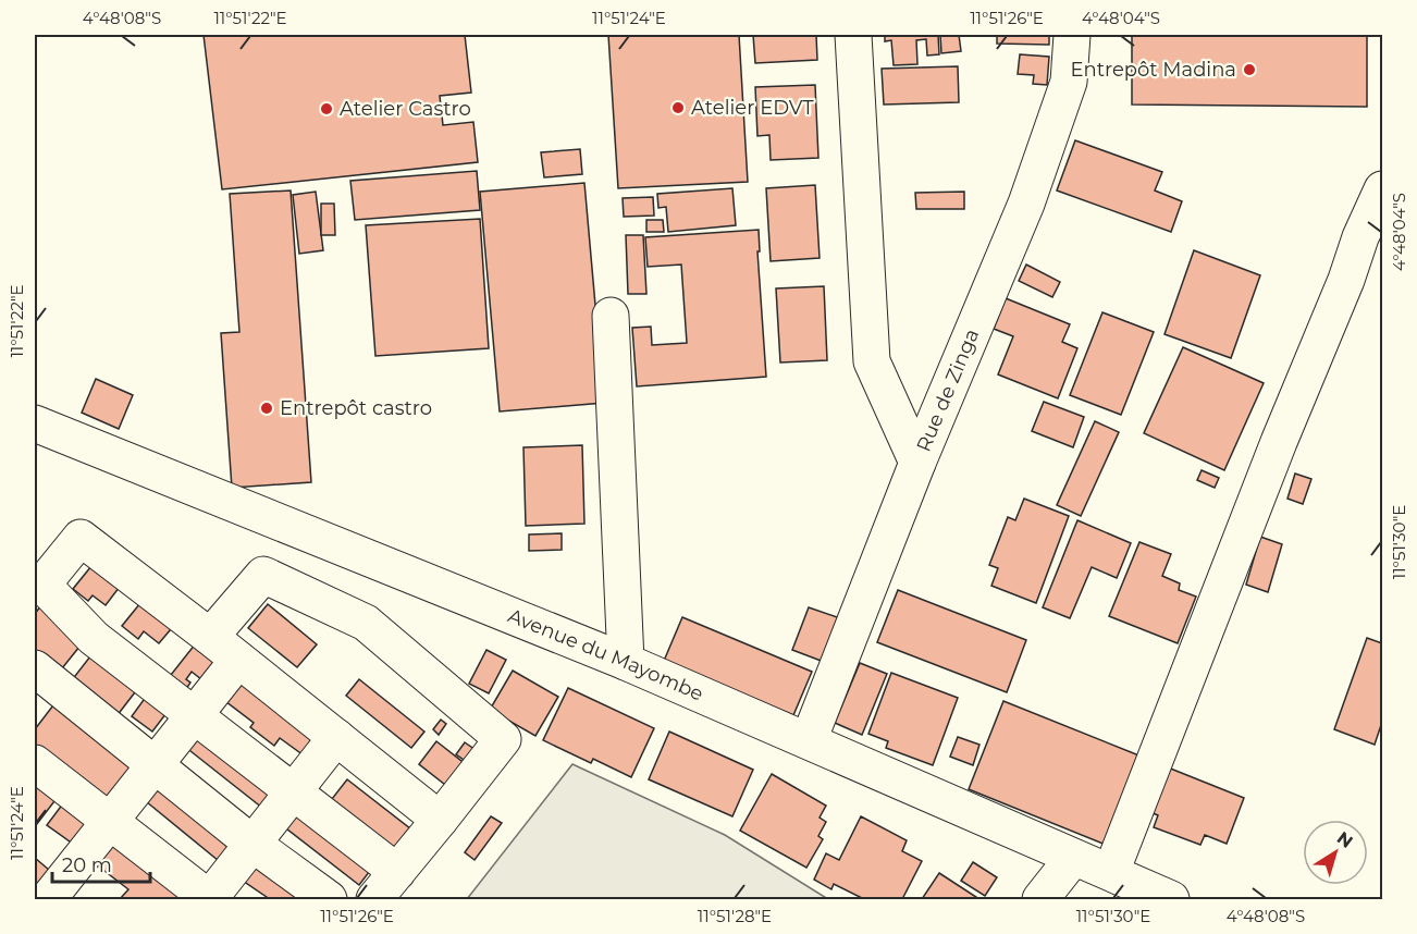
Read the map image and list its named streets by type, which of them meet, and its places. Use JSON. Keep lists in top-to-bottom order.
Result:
{
  "streets": {
    "street": ["Rue de Zinga", "Avenue du Mayombe"]
  },
  "crossings": [
    ["Rue de Zinga", "Avenue du Mayombe"]
  ],
  "places": [
    "Entrepôt Madina",
    "Atelier EDVT",
    "Atelier Castro",
    "Entrepôt castro"
  ],
  "scale_bar": "20 m",
  "north": "top right",
  "coordinates": [
    "4°48'08\"S",
    "11°51'22\"E",
    "11°51'24\"E",
    "11°51'26\"E",
    "4°48'04\"S",
    "11°51'30\"E",
    "11°51'28\"E"
  ]
}
